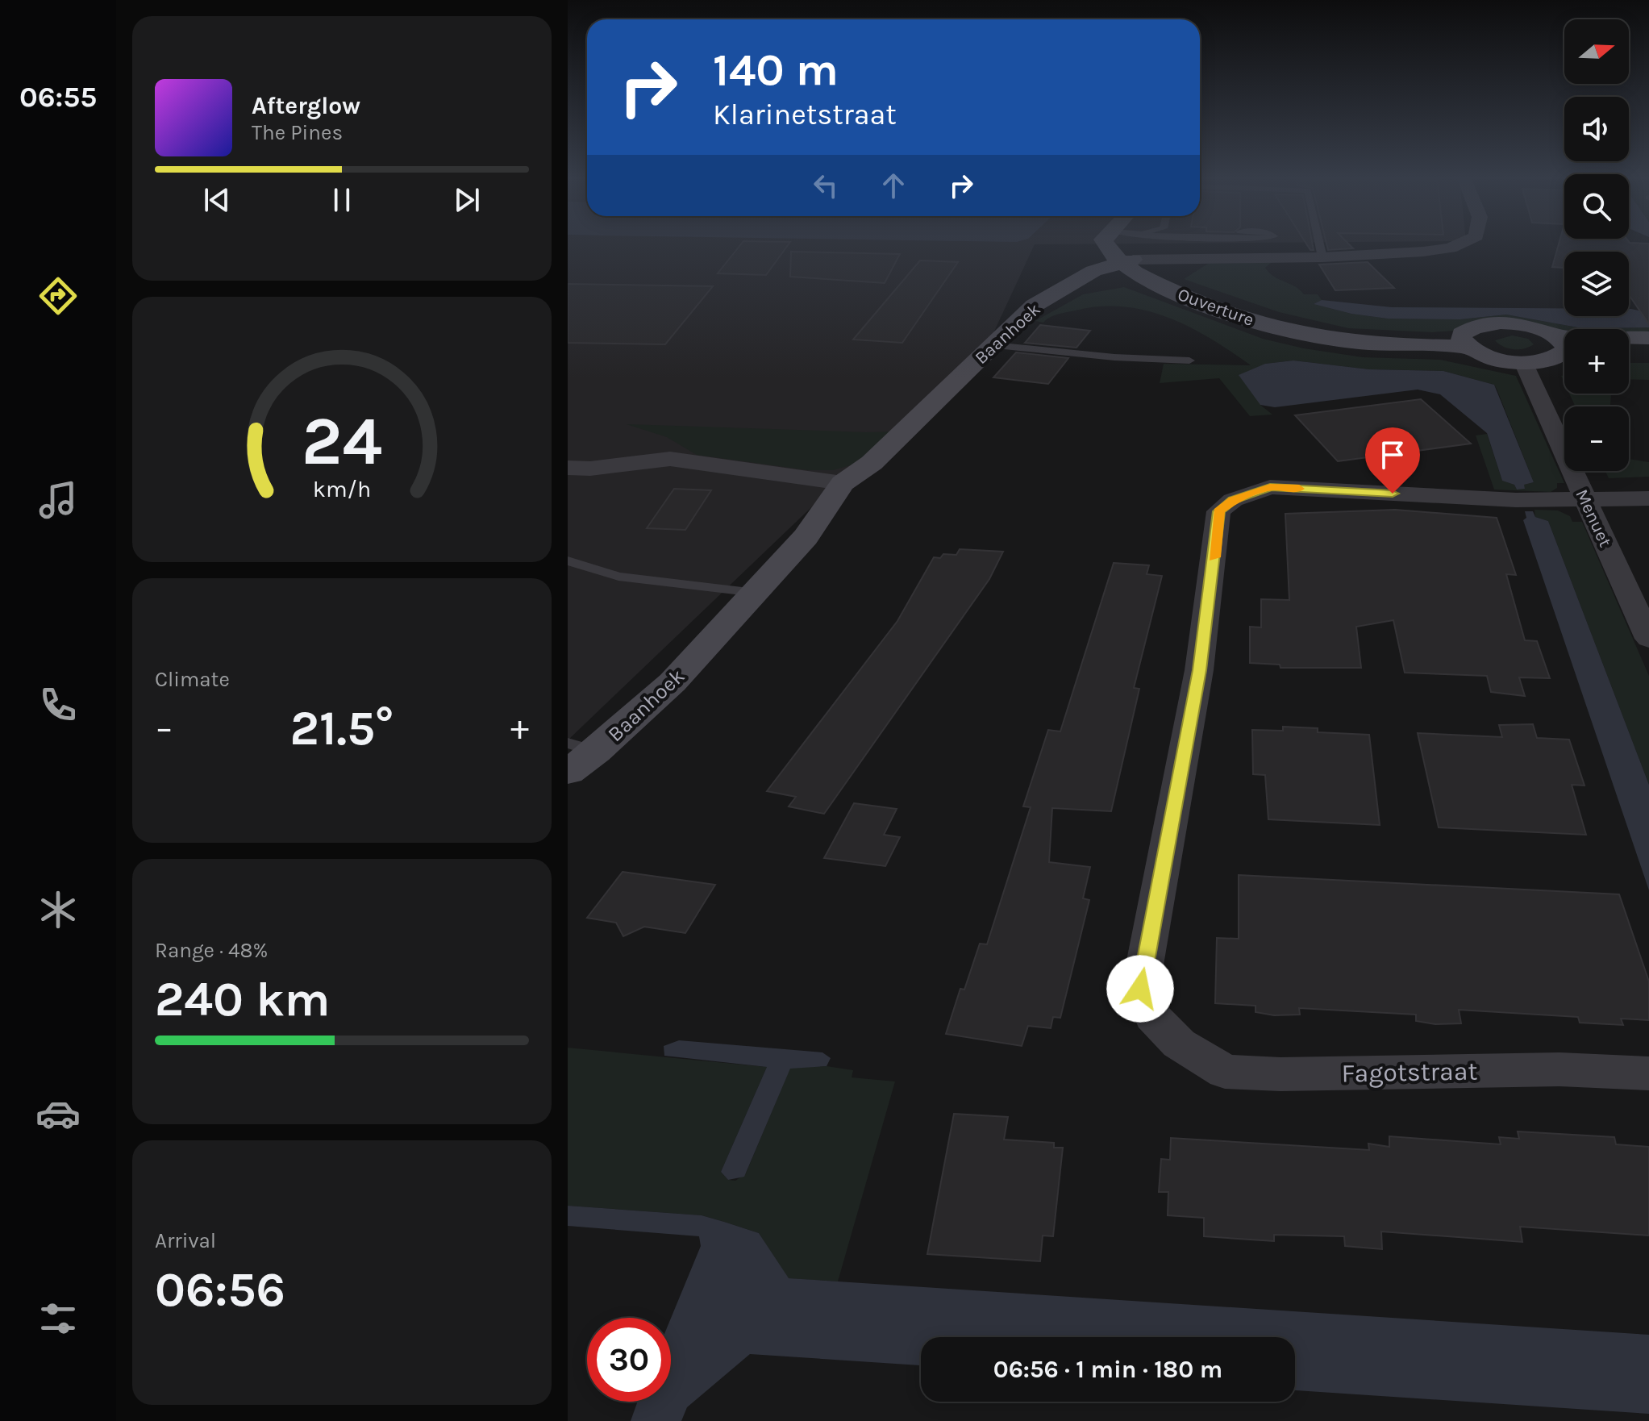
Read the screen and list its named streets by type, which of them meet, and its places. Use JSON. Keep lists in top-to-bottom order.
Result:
{
  "streets": {
    "street": [
      "Ouverture",
      "Baanhoek",
      "Menuet",
      "Fagotstraat"
    ]
  },
  "crossings": [
    ["Ouverture", "Baanhoek"],
    ["Menuet", "Fagotstraat"]
  ],
  "north": "right",
  "page": {
    "tabs": "06:55",
    "map_buttons": ["+", "−"],
    "turn": ["140 m", "Klarinetstraat"],
    "song": ["Afterglow", "The Pines"],
    "tile": [
      "Climate",
      ["Range · 48%", "240 km"],
      ["Arrival", "06:56"]
    ],
    "heat": ["−", "21.5°", "+"],
    "limit": "30",
    "trip": "06:56 · 1 min · 180 m",
    "gauge": ["24", "km/h"]
  }
}
